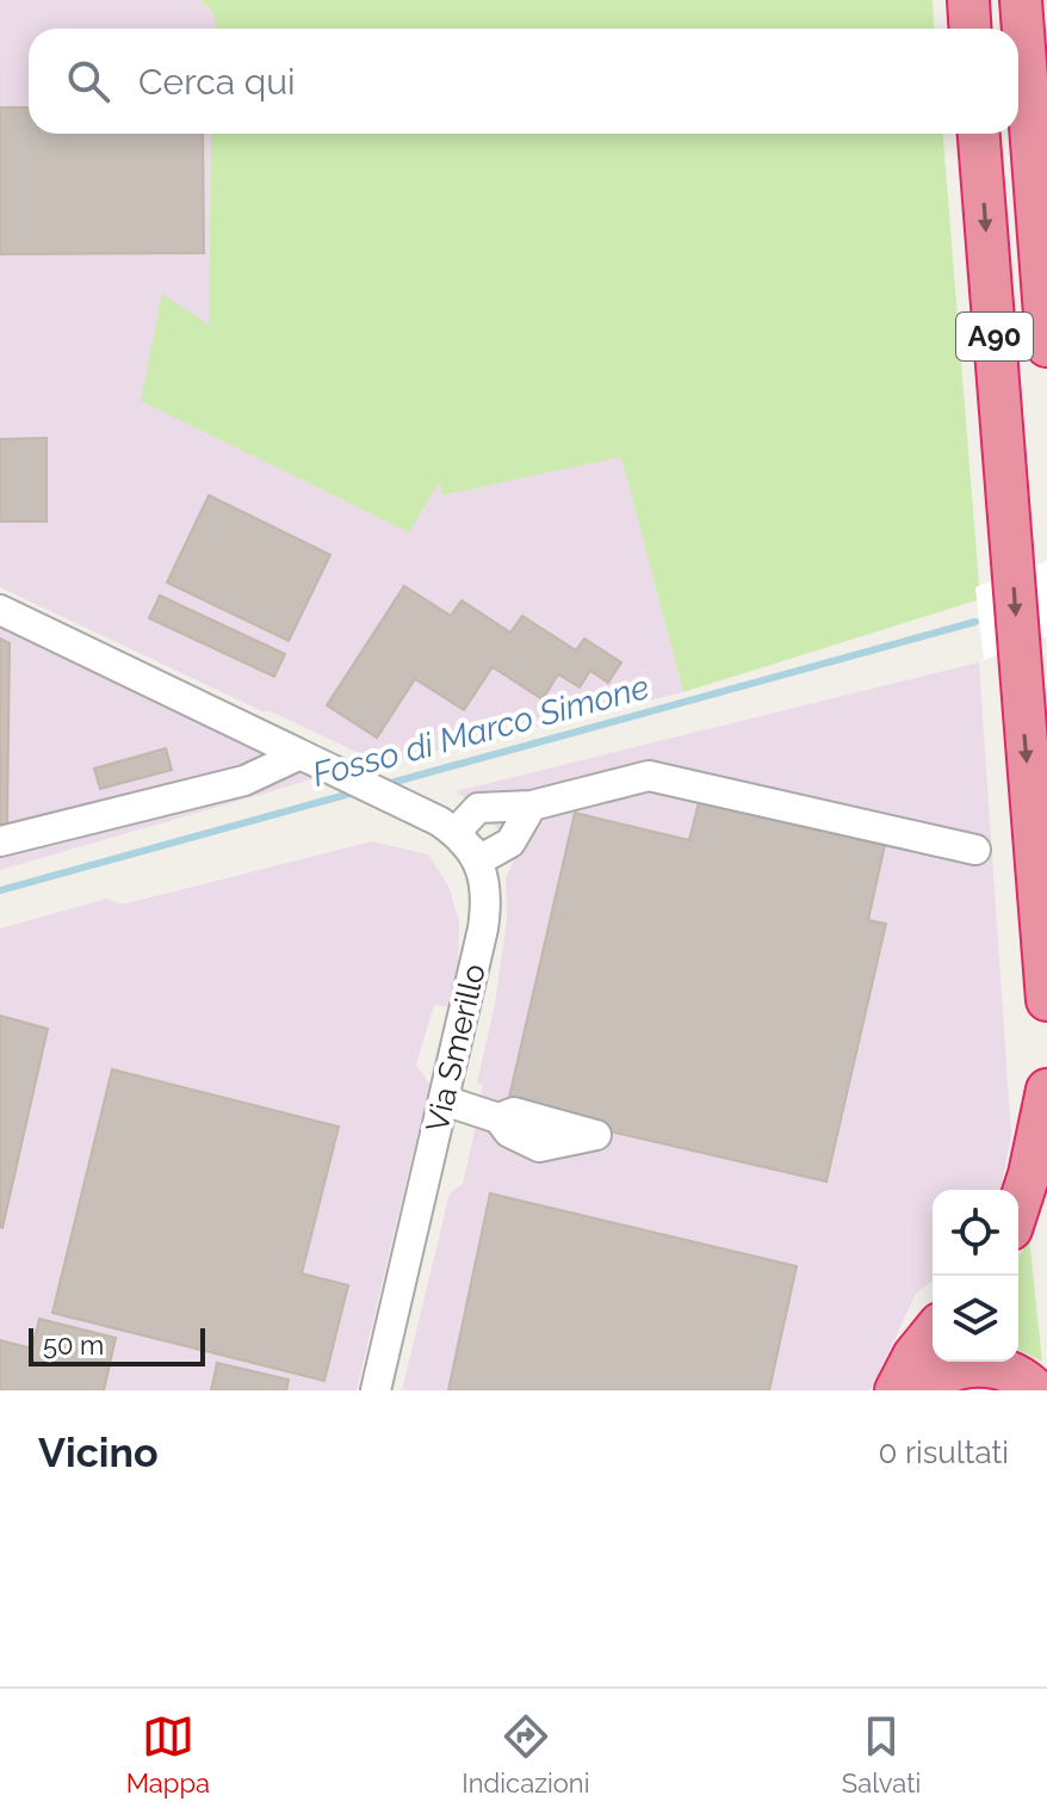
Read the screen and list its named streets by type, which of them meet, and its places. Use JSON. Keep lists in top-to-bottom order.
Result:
{
  "streets": {
    "highway": ["A90"],
    "street": ["Via Smerillo"]
  },
  "water": ["Fosso di Marco Simone"],
  "scale_bar": "50 m",
  "page": {
    "search": "Cerca qui",
    "scale": "50 m",
    "heading": ["Vicino", "0 risultati"],
    "nav": ["Mappa", "Indicazioni", "Salvati"]
  }
}
